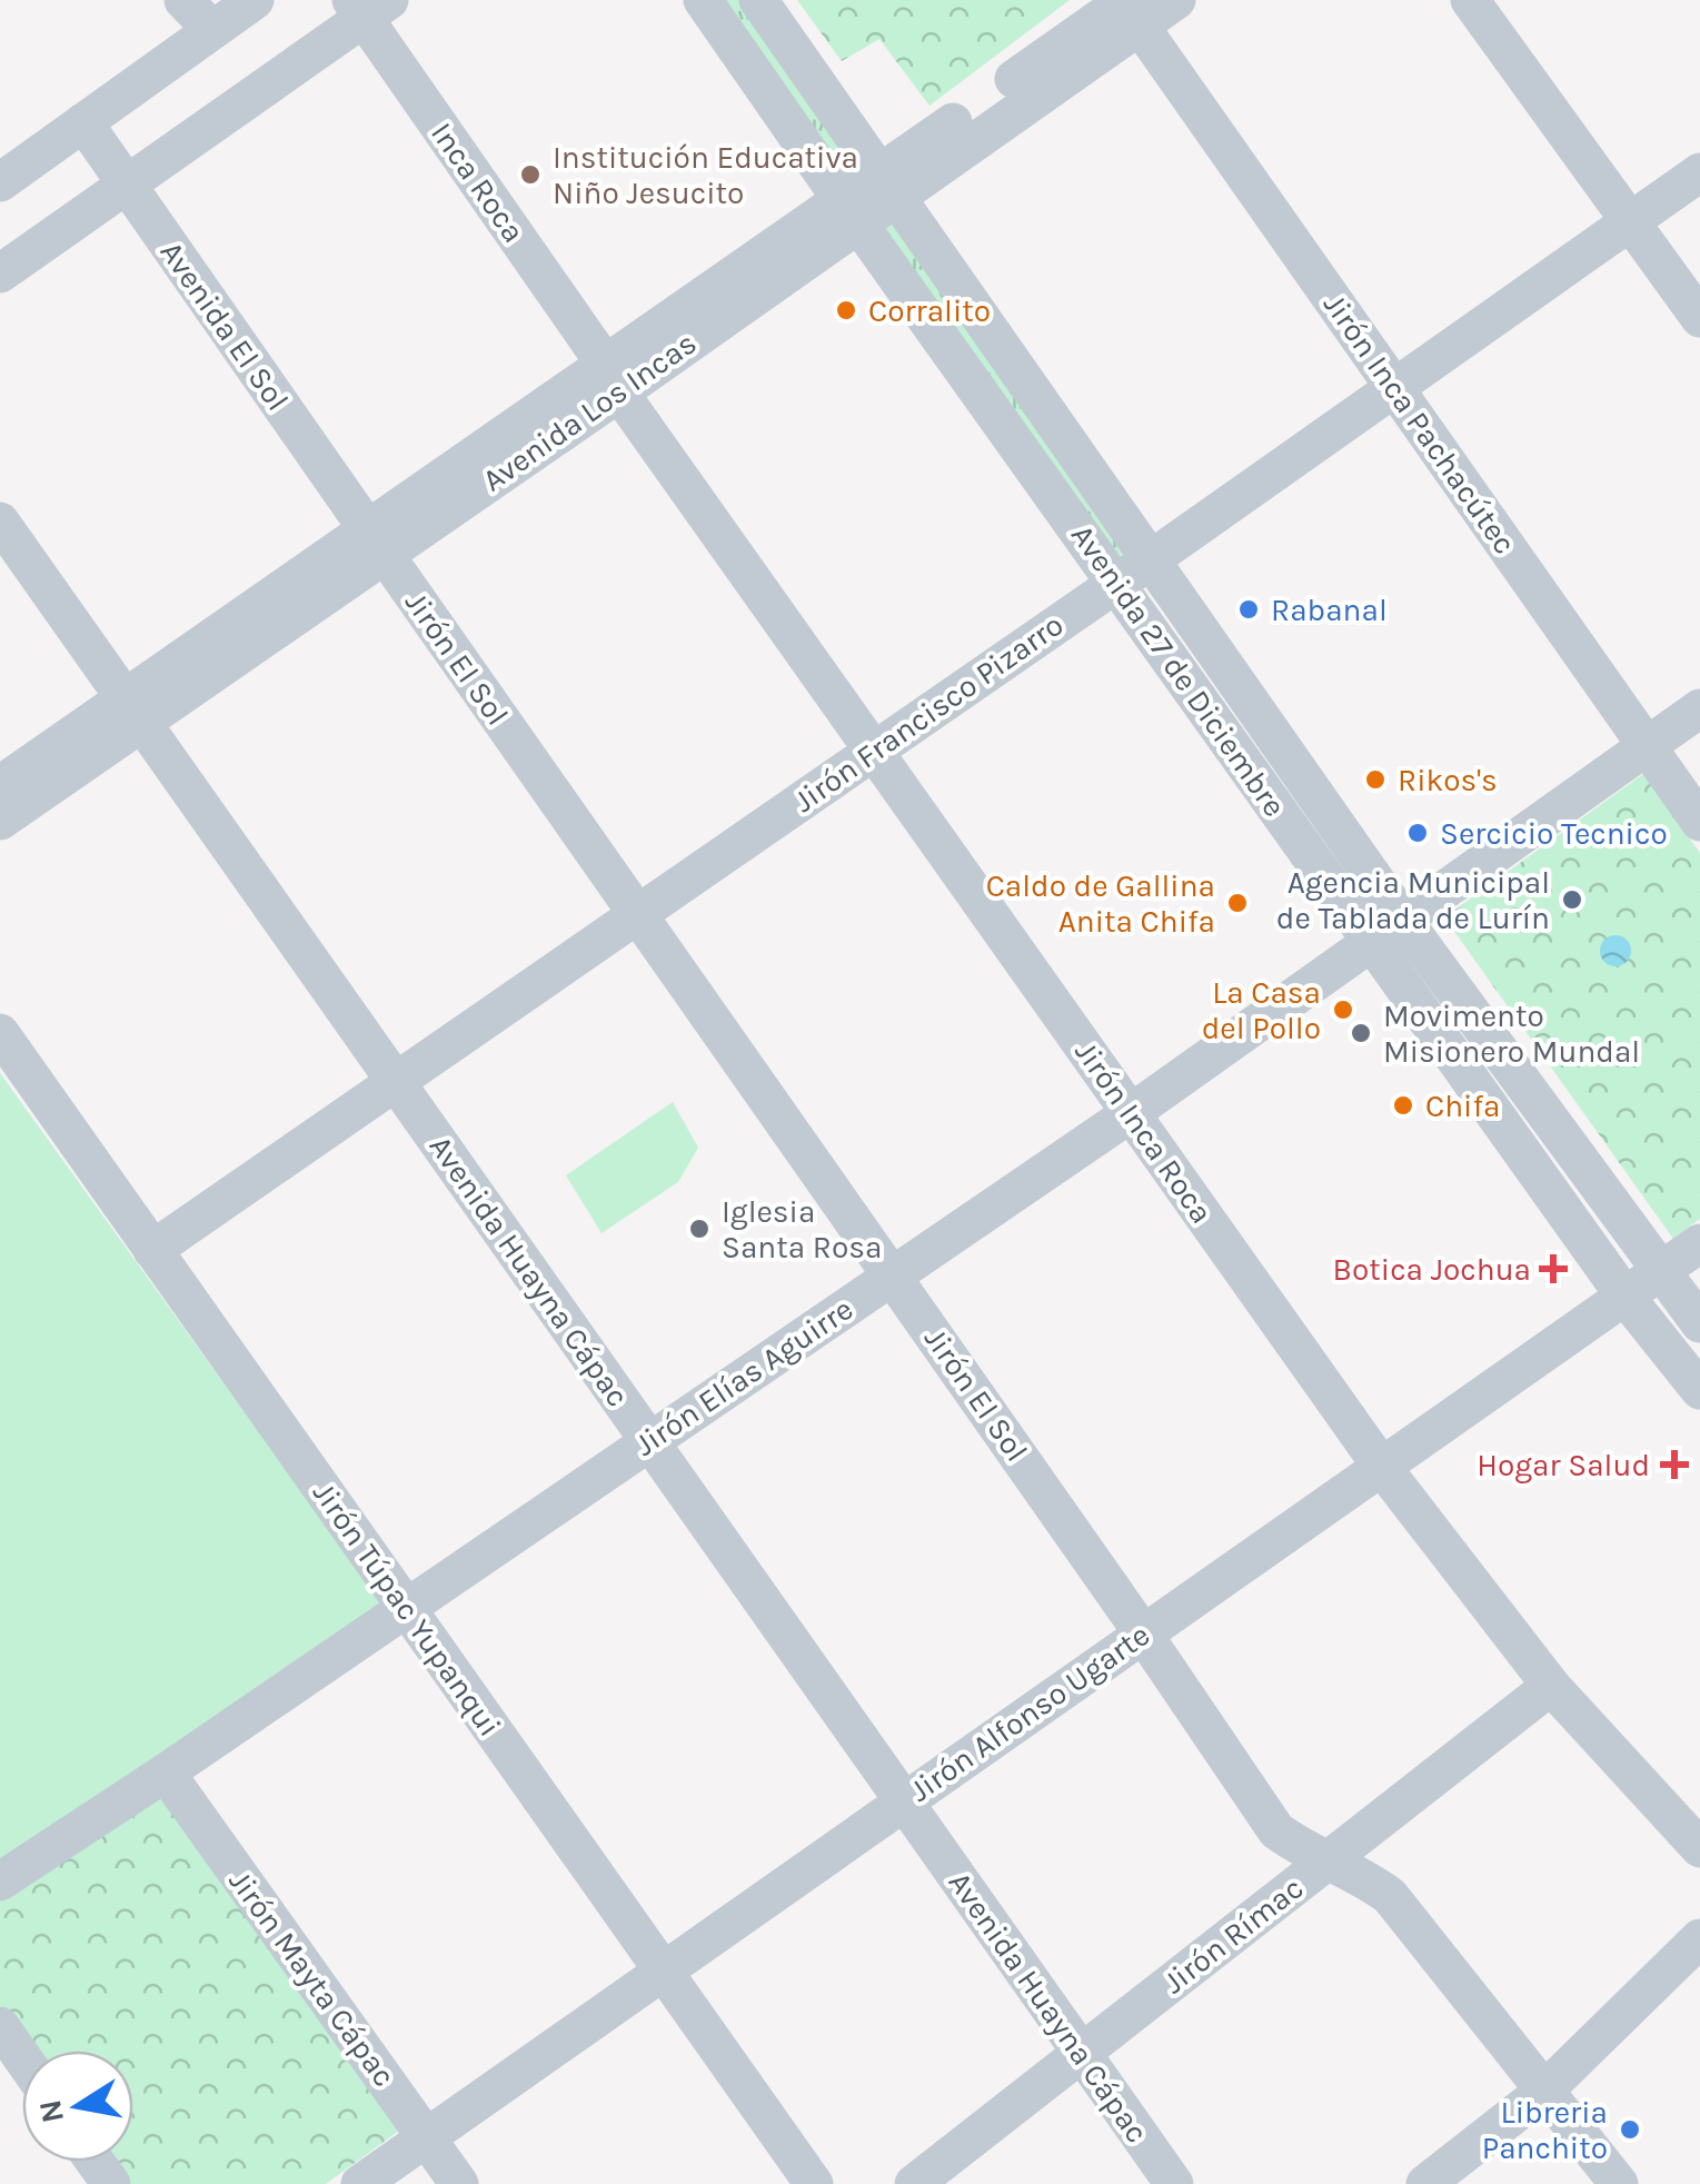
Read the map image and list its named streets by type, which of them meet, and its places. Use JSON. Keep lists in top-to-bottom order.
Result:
{
  "streets": {
    "street": [
      "Inca Roca",
      "Avenida El Sol",
      "Avenida Los Incas",
      "Jirón Inca Pachacútec",
      "Jirón El Sol",
      "Avenida 27 de Diciembre",
      "Jirón Francisco Pizarro",
      "Jirón Inca Roca",
      "Avenida Huayna Cápac",
      "Jirón Elías Aguirre",
      "Jirón Túpac Yupanqui",
      "Jirón Alfonso Ugarte",
      "Jirón Rímac",
      "Jirón Mayta Cápac"
    ]
  },
  "crossings": [
    ["Inca Roca", "Avenida Los Incas"],
    ["Inca Roca", "Jirón Inca Roca"],
    ["Avenida El Sol", "Avenida Los Incas"],
    ["Avenida El Sol", "Jirón El Sol"],
    ["Avenida Los Incas", "Jirón Inca Pachacútec"],
    ["Avenida Los Incas", "Jirón El Sol"],
    ["Avenida Los Incas", "Avenida 27 de Diciembre"],
    ["Avenida Los Incas", "Jirón Inca Roca"],
    ["Avenida Los Incas", "Avenida Huayna Cápac"],
    ["Jirón Inca Pachacútec", "Jirón Francisco Pizarro"],
    ["Jirón Inca Pachacútec", "Jirón Elías Aguirre"],
    ["Jirón El Sol", "Jirón Francisco Pizarro"],
    ["Jirón El Sol", "Jirón Elías Aguirre"],
    ["Jirón El Sol", "Jirón Alfonso Ugarte"],
    ["Jirón El Sol", "Jirón Rímac"],
    ["Avenida 27 de Diciembre", "Jirón Francisco Pizarro"],
    ["Avenida 27 de Diciembre", "Jirón Elías Aguirre"],
    ["Avenida 27 de Diciembre", "Jirón Alfonso Ugarte"],
    ["Jirón Francisco Pizarro", "Jirón Inca Roca"],
    ["Jirón Francisco Pizarro", "Avenida Huayna Cápac"],
    ["Jirón Francisco Pizarro", "Jirón Túpac Yupanqui"],
    ["Jirón Inca Roca", "Jirón Elías Aguirre"],
    ["Jirón Inca Roca", "Jirón Alfonso Ugarte"],
    ["Jirón Inca Roca", "Jirón Rímac"],
    ["Avenida Huayna Cápac", "Jirón Elías Aguirre"],
    ["Avenida Huayna Cápac", "Jirón Alfonso Ugarte"],
    ["Avenida Huayna Cápac", "Jirón Rímac"],
    ["Jirón Elías Aguirre", "Jirón Túpac Yupanqui"],
    ["Jirón Elías Aguirre", "Jirón Mayta Cápac"],
    ["Jirón Túpac Yupanqui", "Jirón Alfonso Ugarte"],
    ["Jirón Alfonso Ugarte", "Jirón Mayta Cápac"]
  ],
  "places": {
    "other": [
      "Institución Educativa Niño Jesucito",
      "Corralito",
      "Rabanal",
      "Rikos's",
      "Sercicio Tecnico",
      "Agencia Municipal de Tablada de Lurín",
      "Caldo de Gallina Anita Chifa",
      "La Casa del Pollo",
      "Movimento Misionero Mundal",
      "Chifa",
      "Iglesia Santa Rosa",
      "Libreria Panchito"
    ],
    "health": ["Botica Jochua", "Hogar Salud"]
  },
  "north": "left"
}
